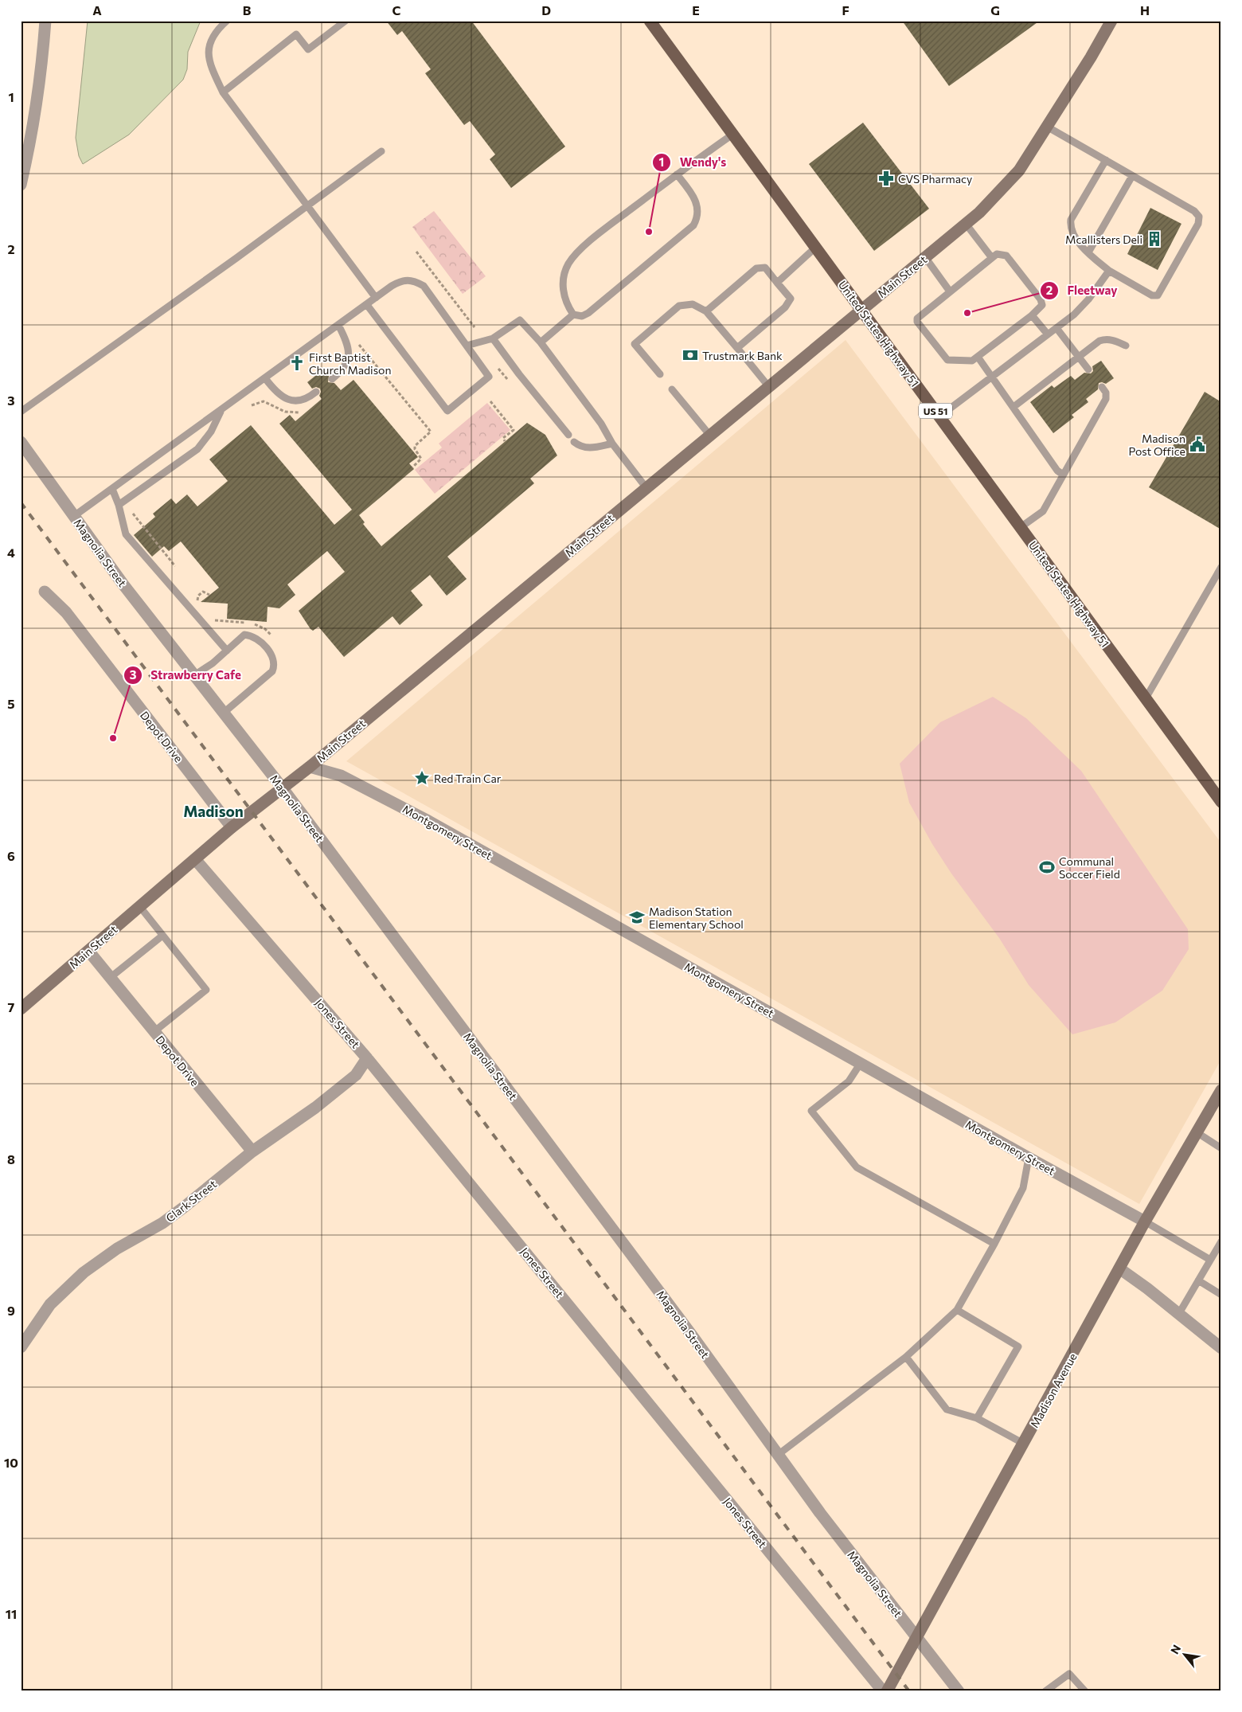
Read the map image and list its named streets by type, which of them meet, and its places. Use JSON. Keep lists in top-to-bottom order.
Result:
{
  "streets": {
    "main road": ["United States Highway 51", "US 51"],
    "street": [
      "Main Street",
      "Magnolia Street",
      "Depot Drive",
      "Montgomery Street",
      "Jones Street",
      "Clark Street",
      "Madison Avenue"
    ]
  },
  "crossings": [
    ["Main Street", "United States Highway 51"],
    ["Main Street", "Magnolia Street"],
    ["Main Street", "Depot Drive"],
    ["Main Street", "Montgomery Street"],
    ["Main Street", "Jones Street"],
    ["Magnolia Street", "Madison Avenue"],
    ["Depot Drive", "Clark Street"],
    ["Montgomery Street", "Madison Avenue"],
    ["Jones Street", "Clark Street"]
  ],
  "districts": ["Madison"],
  "places": {
    "pharmacy": ["CVS Pharmacy"],
    "other": ["Wendy's", "Fleetway", "Strawberry Cafe"],
    "building": ["Mcallisters Deli"],
    "bank": ["Trustmark Bank"],
    "church": ["First Baptist Church Madison"],
    "public building": ["Madison Post Office"],
    "place": ["Red Train Car"],
    "sports": ["Communal Soccer Field"],
    "school or university": ["Madison Station Elementary School"]
  },
  "north": "top left",
  "grid": {
    "columns": [
      "A",
      "B",
      "C",
      "D",
      "E",
      "F",
      "G",
      "H"
    ],
    "rows": [
      "1",
      "2",
      "3",
      "4",
      "5",
      "6",
      "7",
      "8",
      "9",
      "10",
      "11"
    ]
  }
}
